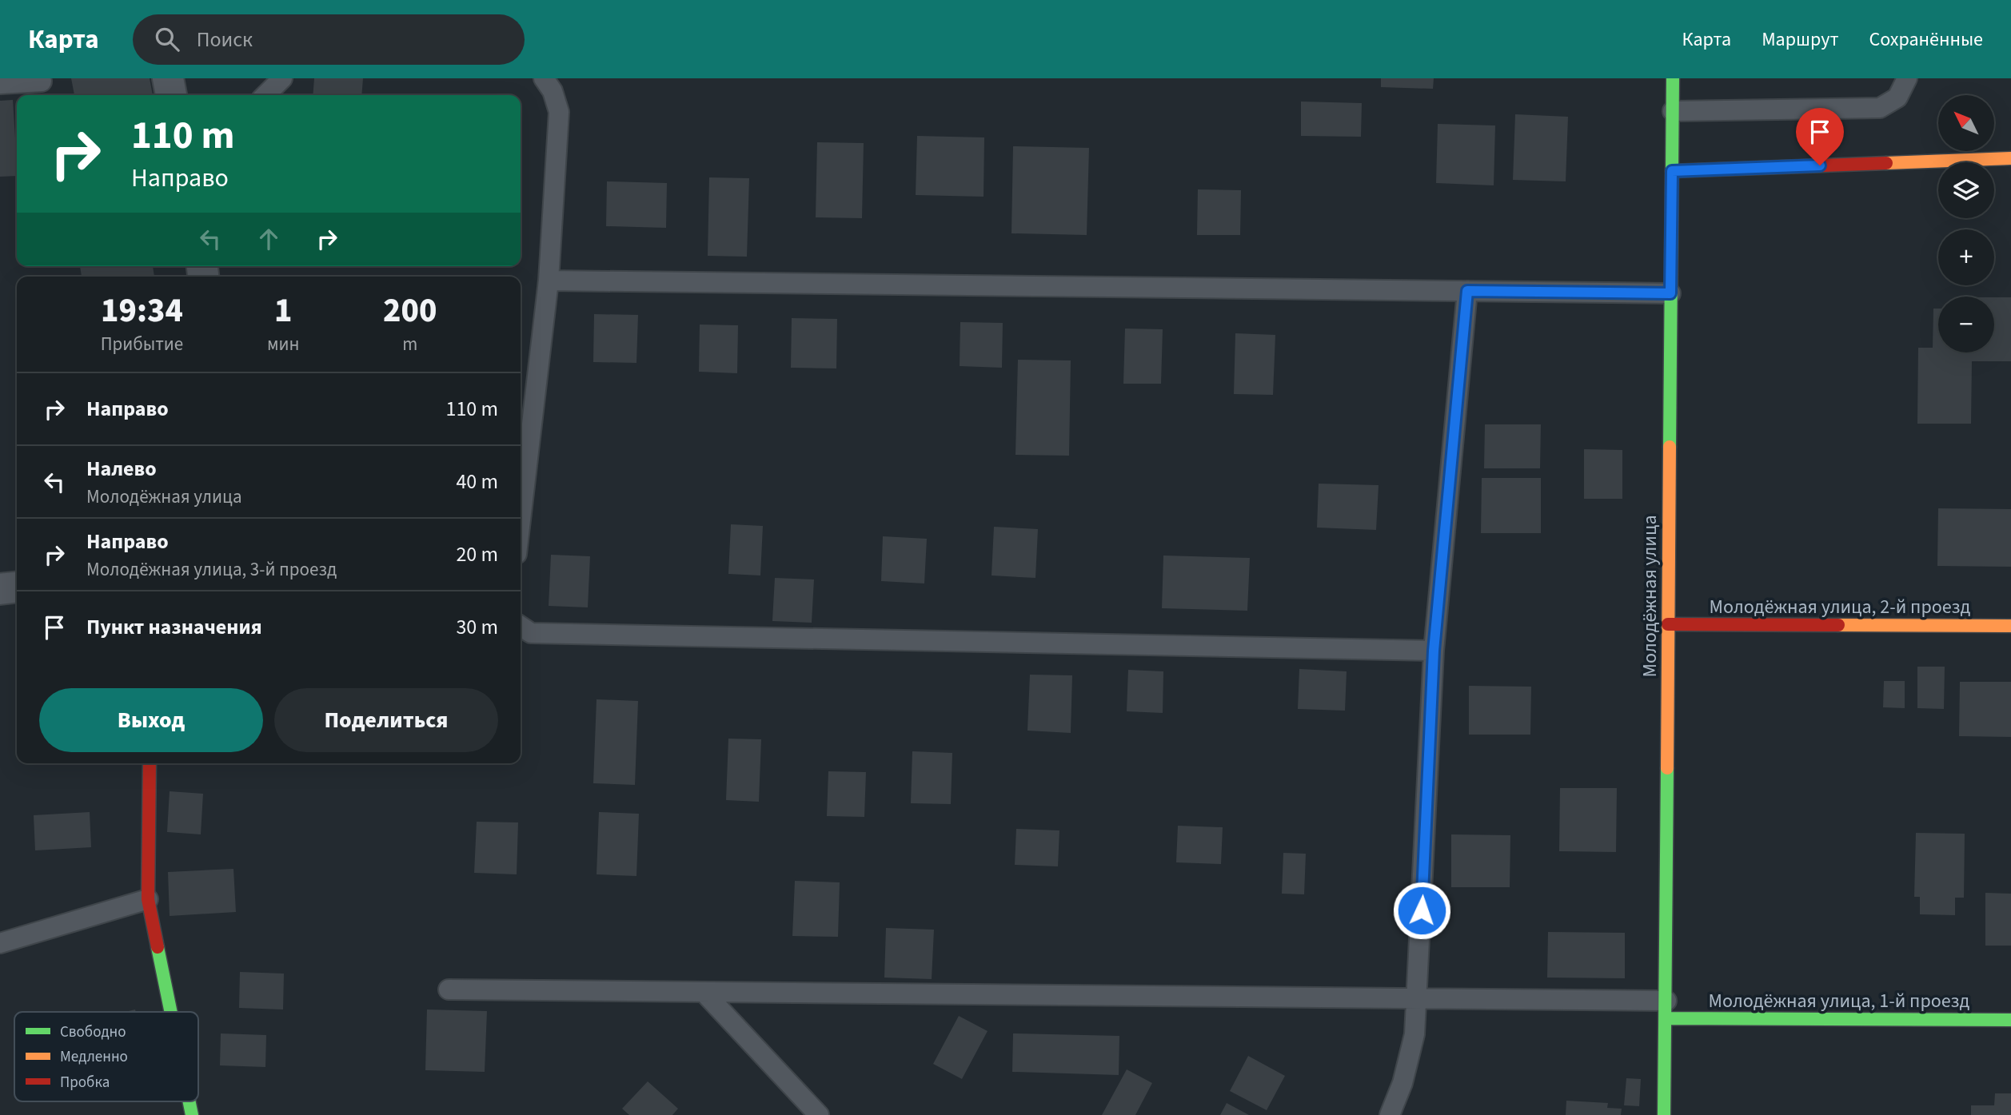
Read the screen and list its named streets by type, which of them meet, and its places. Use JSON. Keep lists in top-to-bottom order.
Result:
{
  "streets": {
    "street": ["Молодёжная улица", "Молодёжная улица, 2-й проезд", "Молодёжная улица, 1-й проезд"]
  },
  "crossings": [
    ["Молодёжная улица", "Молодёжная улица, 2-й проезд"],
    ["Молодёжная улица", "Молодёжная улица, 1-й проезд"]
  ],
  "legend": ["Свободно", "Медленно", "Пробка"],
  "north": "top left",
  "page": {
    "header": "Карта",
    "search": "Поиск",
    "nav": ["Карта", "Маршрут", "Сохранённые"],
    "map_buttons": ["+", "−"],
    "turn": ["110 m", "Направо"],
    "eta": [
      "19:34",
      "Прибытие",
      "1",
      "мин",
      "200",
      "m"
    ],
    "list": [
      {
        "name": "Направо",
        "value": "110 m"
      },
      {
        "name": "Налево",
        "note": "Молодёжная улица",
        "value": "40 m"
      },
      {
        "name": "Направо",
        "note": "Молодёжная улица, 3-й проезд",
        "value": "20 m"
      },
      {
        "name": "Пункт назначения",
        "value": "30 m"
      }
    ],
    "buttons": ["Выход", "Поделиться"]
  }
}
